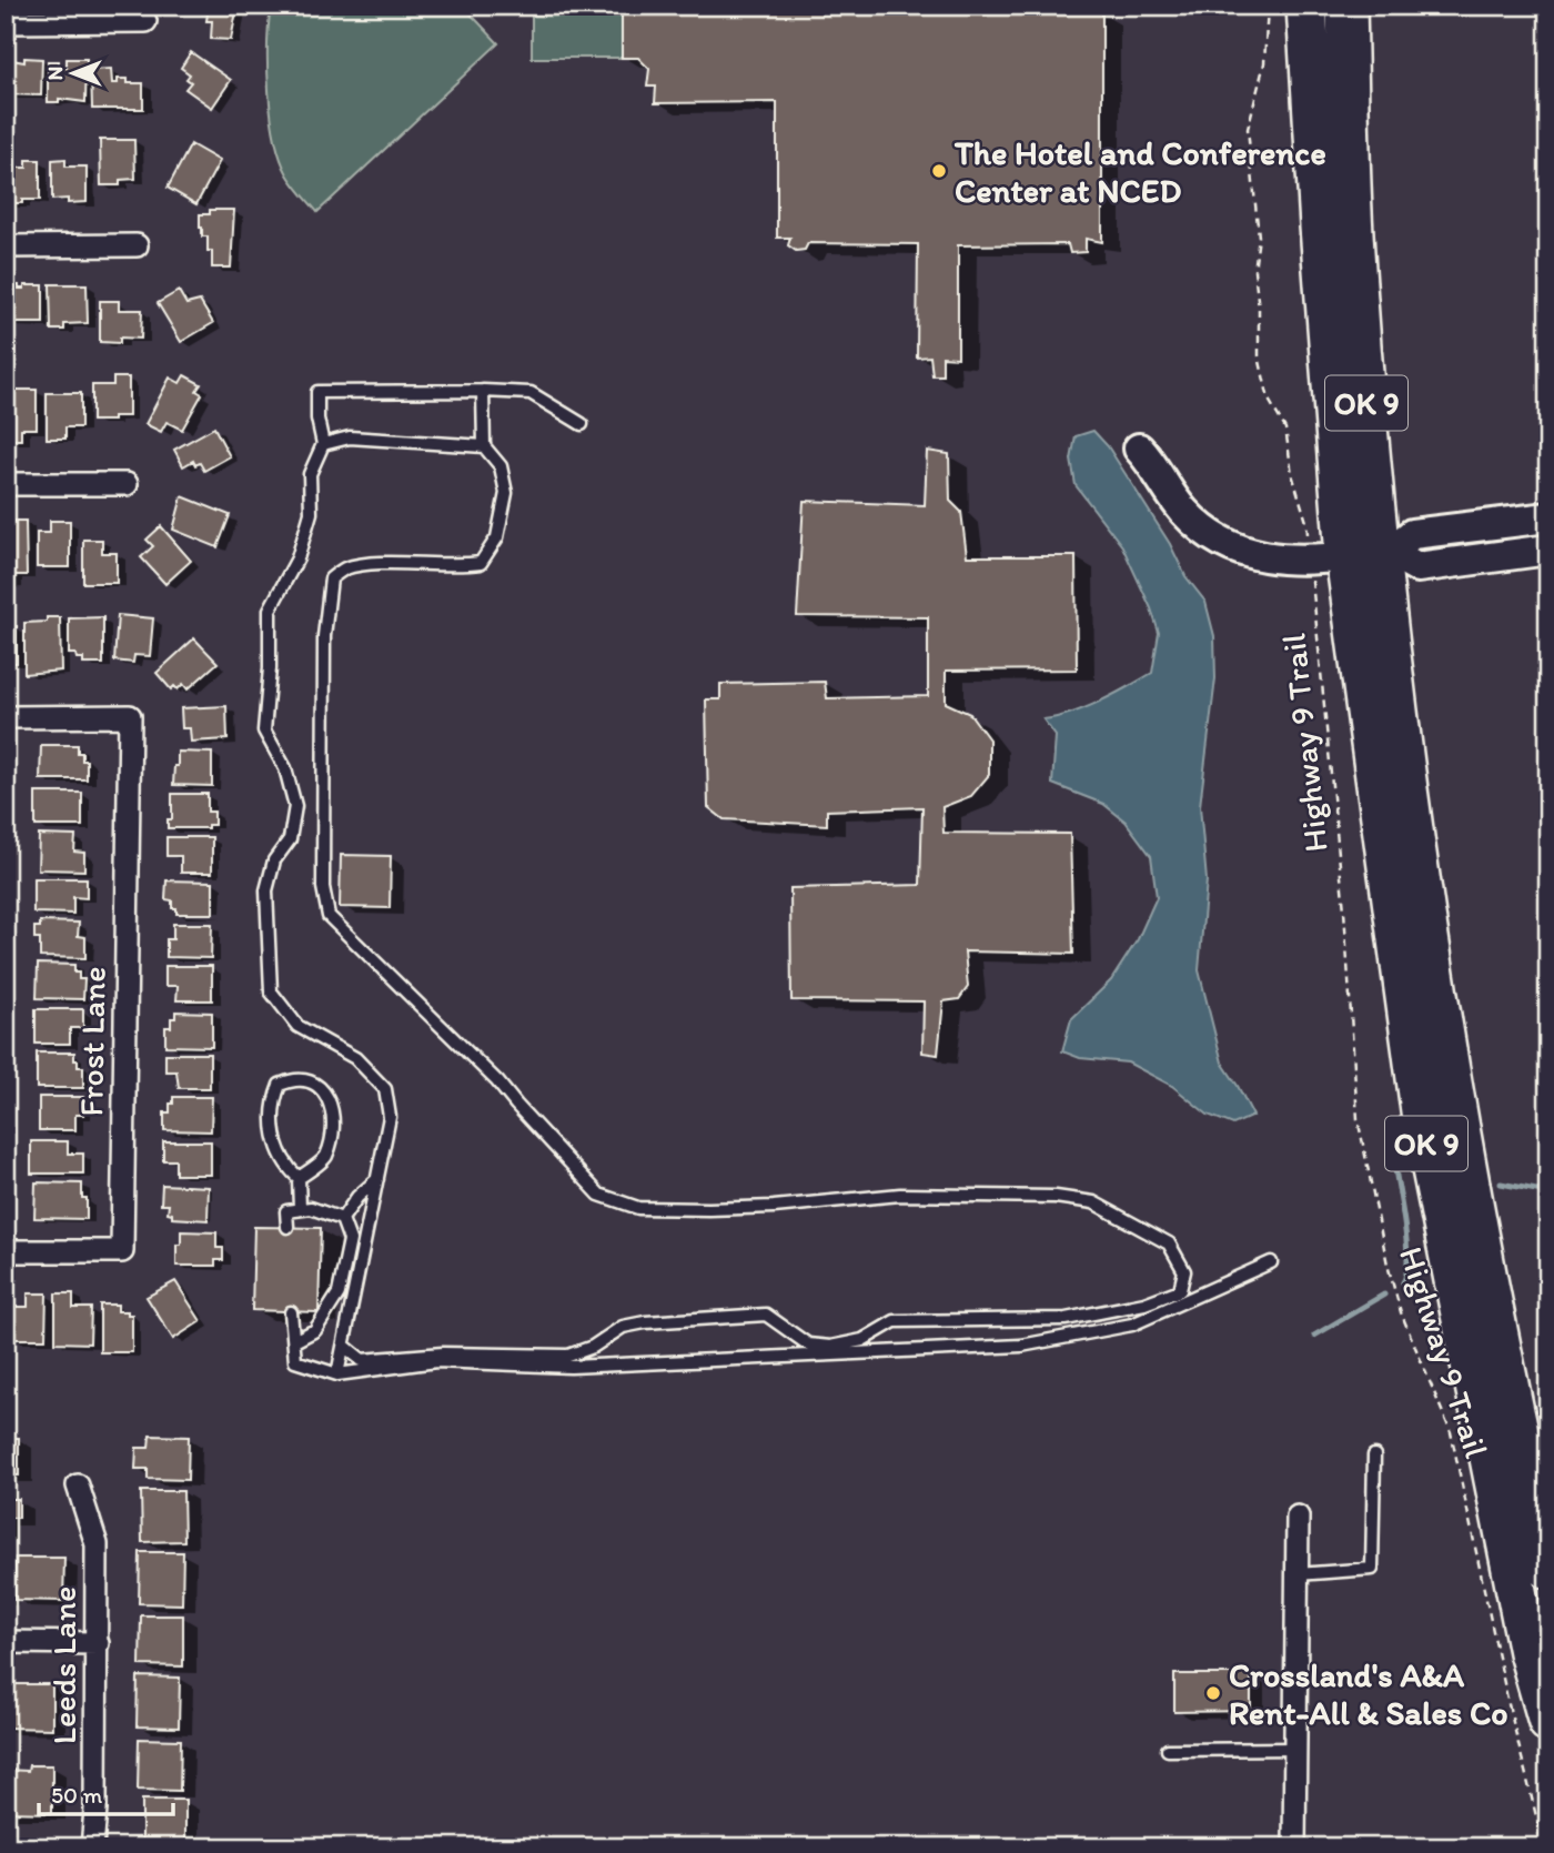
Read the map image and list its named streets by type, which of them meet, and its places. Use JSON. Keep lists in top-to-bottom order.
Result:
{
  "streets": {
    "highway": ["OK 9"],
    "street": ["Frost Lane", "Leeds Lane"],
    "path": ["Highway 9 Trail"]
  },
  "places": ["The Hotel and Conference Center at NCED", "Crossland's A&A Rent-All & Sales Co"],
  "scale_bar": "50 m",
  "north": "left"
}
